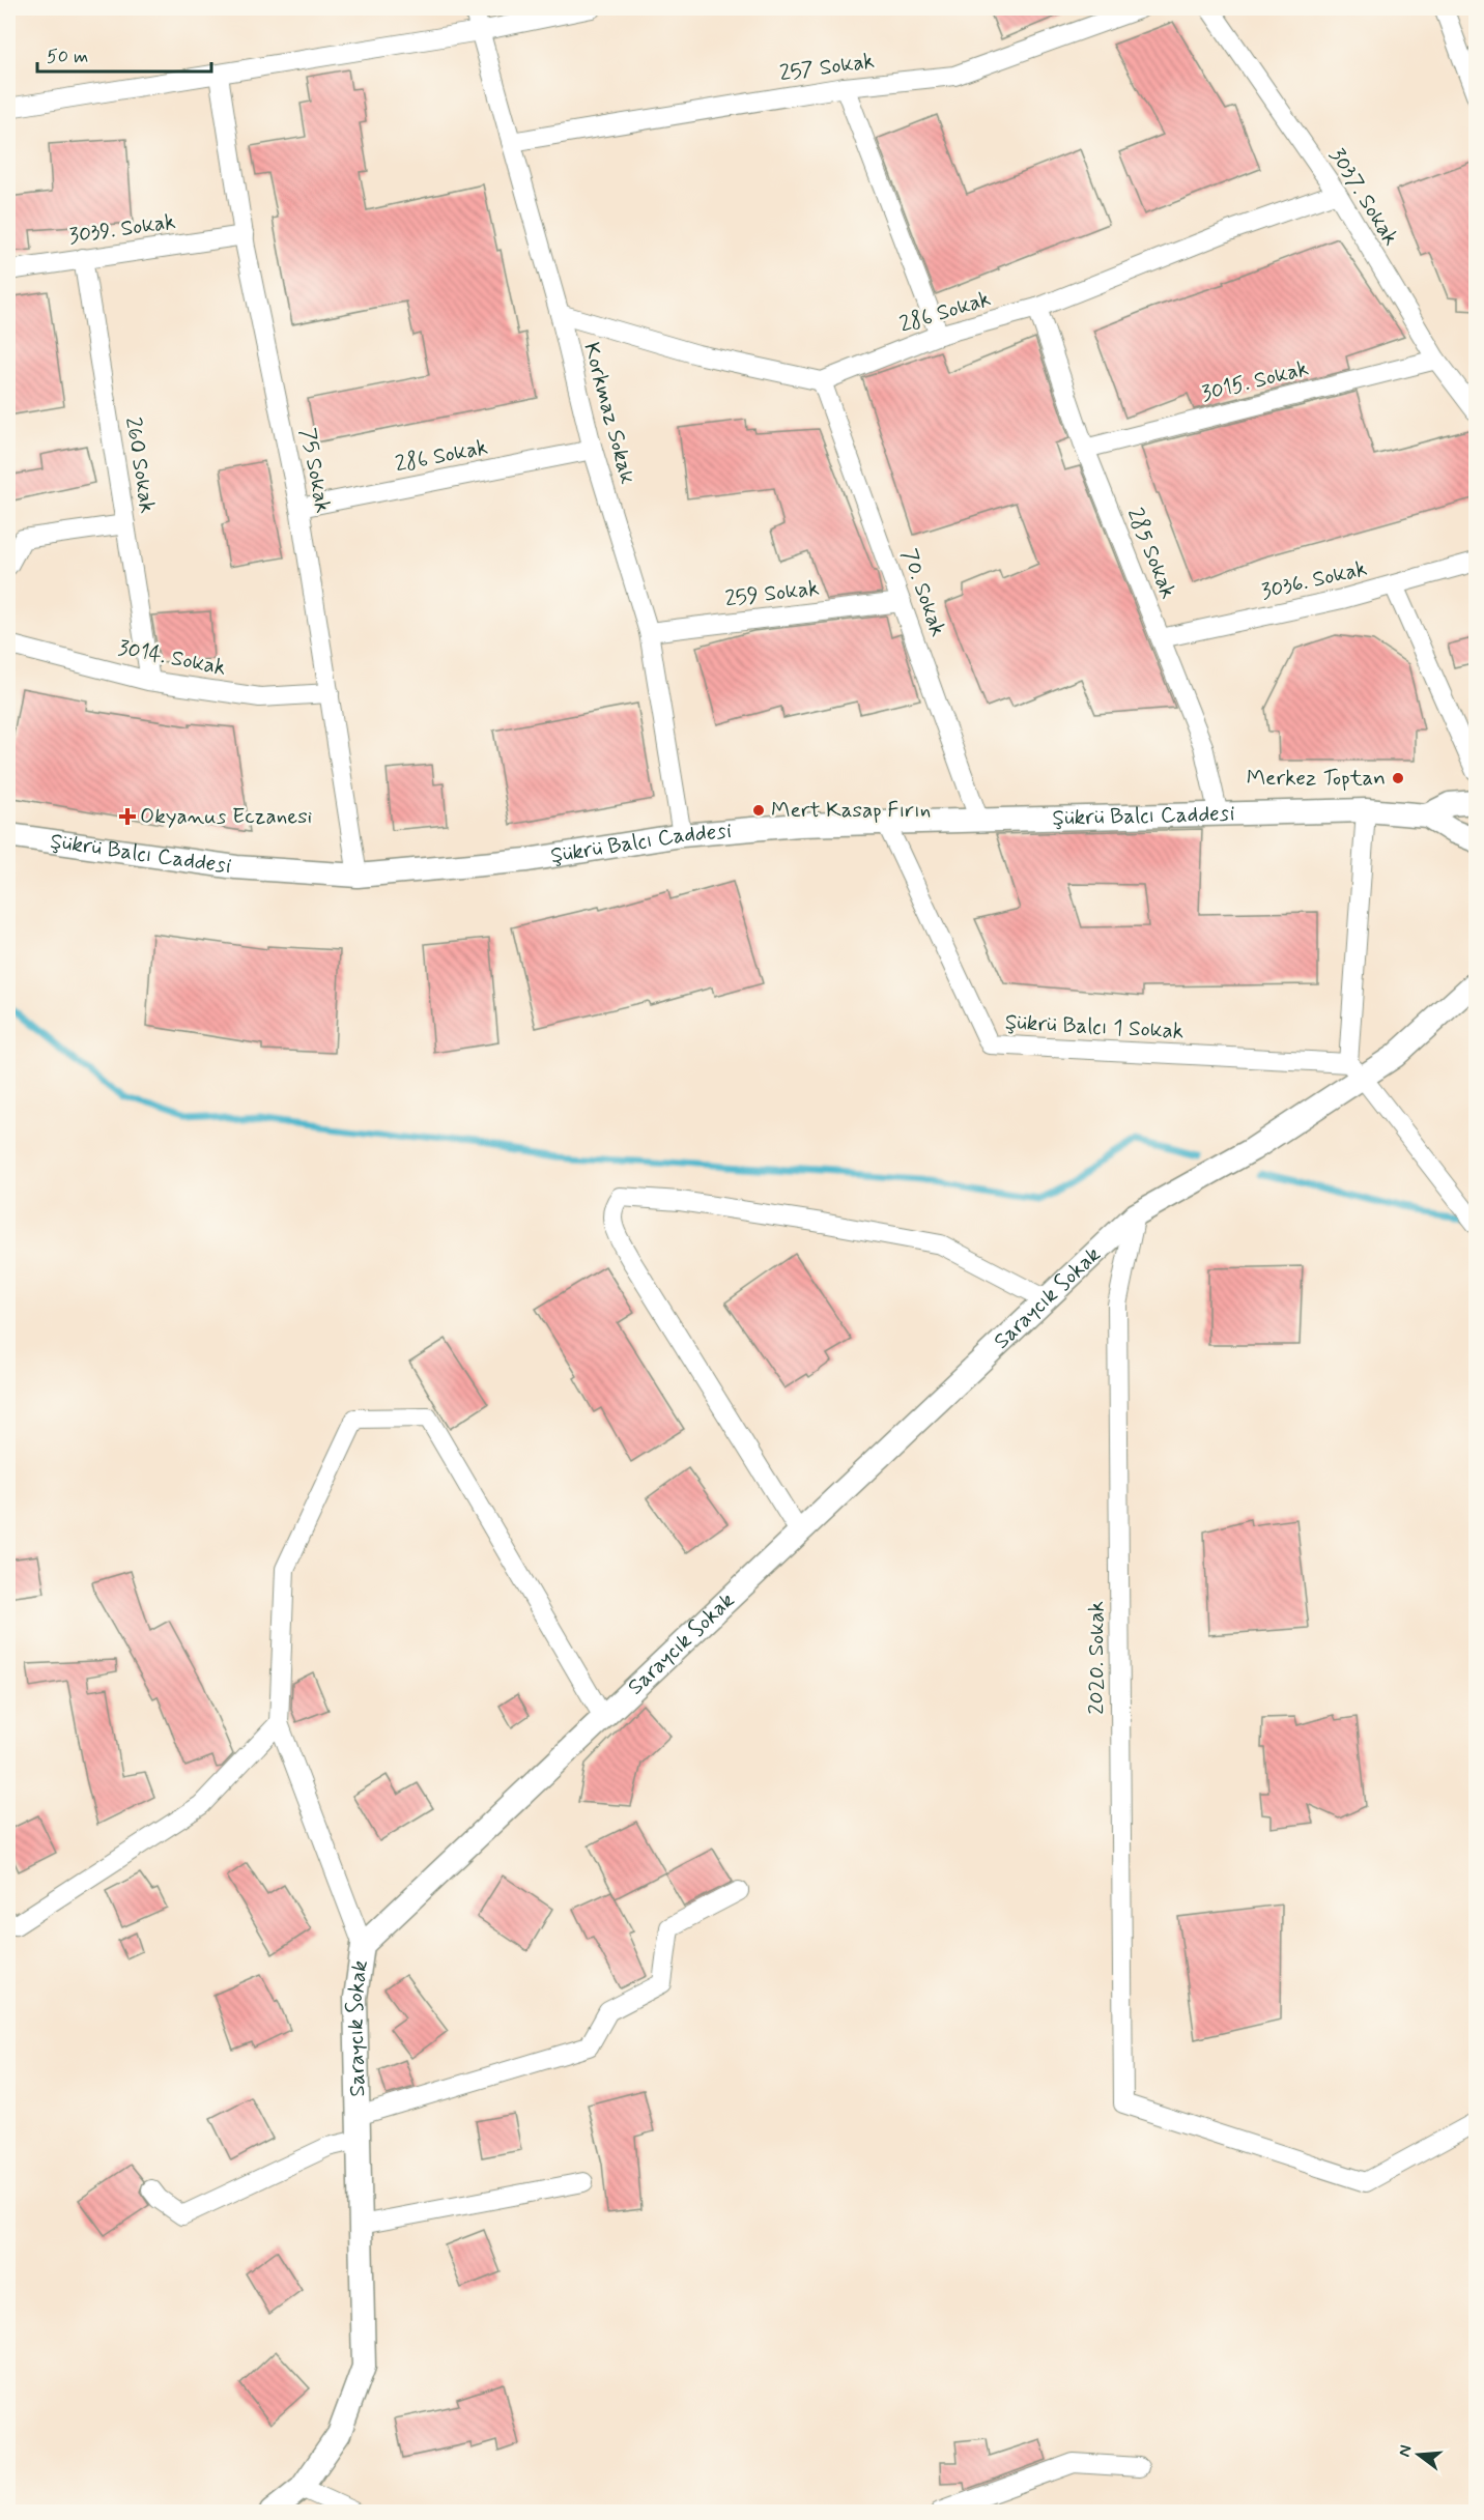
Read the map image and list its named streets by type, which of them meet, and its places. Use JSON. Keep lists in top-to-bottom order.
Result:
{
  "streets": {
    "street": [
      "257 Sokak",
      "3037. Sokak",
      "3039. Sokak",
      "286 Sokak",
      "3015. Sokak",
      "Korkmaz Sokak",
      "260 Sokak",
      "75 Sokak",
      "285 Sokak",
      "3036. Sokak",
      "70. Sokak",
      "259 Sokak",
      "3014. Sokak",
      "Şükrü Balcı Caddesi",
      "Şükrü Balcı 1 Sokak",
      "Saraycık Sokak",
      "2020. Sokak"
    ]
  },
  "crossings": [
    ["257 Sokak", "Korkmaz Sokak"],
    ["3037. Sokak", "286 Sokak"],
    ["3037. Sokak", "3015. Sokak"],
    ["3039. Sokak", "260 Sokak"],
    ["3039. Sokak", "75 Sokak"],
    ["286 Sokak", "Korkmaz Sokak"],
    ["286 Sokak", "75 Sokak"],
    ["286 Sokak", "285 Sokak"],
    ["286 Sokak", "70. Sokak"],
    ["3015. Sokak", "285 Sokak"],
    ["Korkmaz Sokak", "259 Sokak"],
    ["Korkmaz Sokak", "Şükrü Balcı Caddesi"],
    ["260 Sokak", "3014. Sokak"],
    ["75 Sokak", "3014. Sokak"],
    ["75 Sokak", "Şükrü Balcı Caddesi"],
    ["285 Sokak", "3036. Sokak"],
    ["285 Sokak", "Şükrü Balcı Caddesi"],
    ["70. Sokak", "259 Sokak"],
    ["70. Sokak", "Şükrü Balcı Caddesi"],
    ["Şükrü Balcı Caddesi", "Şükrü Balcı 1 Sokak"],
    ["Şükrü Balcı 1 Sokak", "Saraycık Sokak"],
    ["Saraycık Sokak", "2020. Sokak"]
  ],
  "places": {
    "other": ["Merkez Toptan", "Mert Kasap Fırın"],
    "health": ["Okyanus Eczanesi"]
  },
  "scale_bar": "50 m",
  "north": "left"
}
